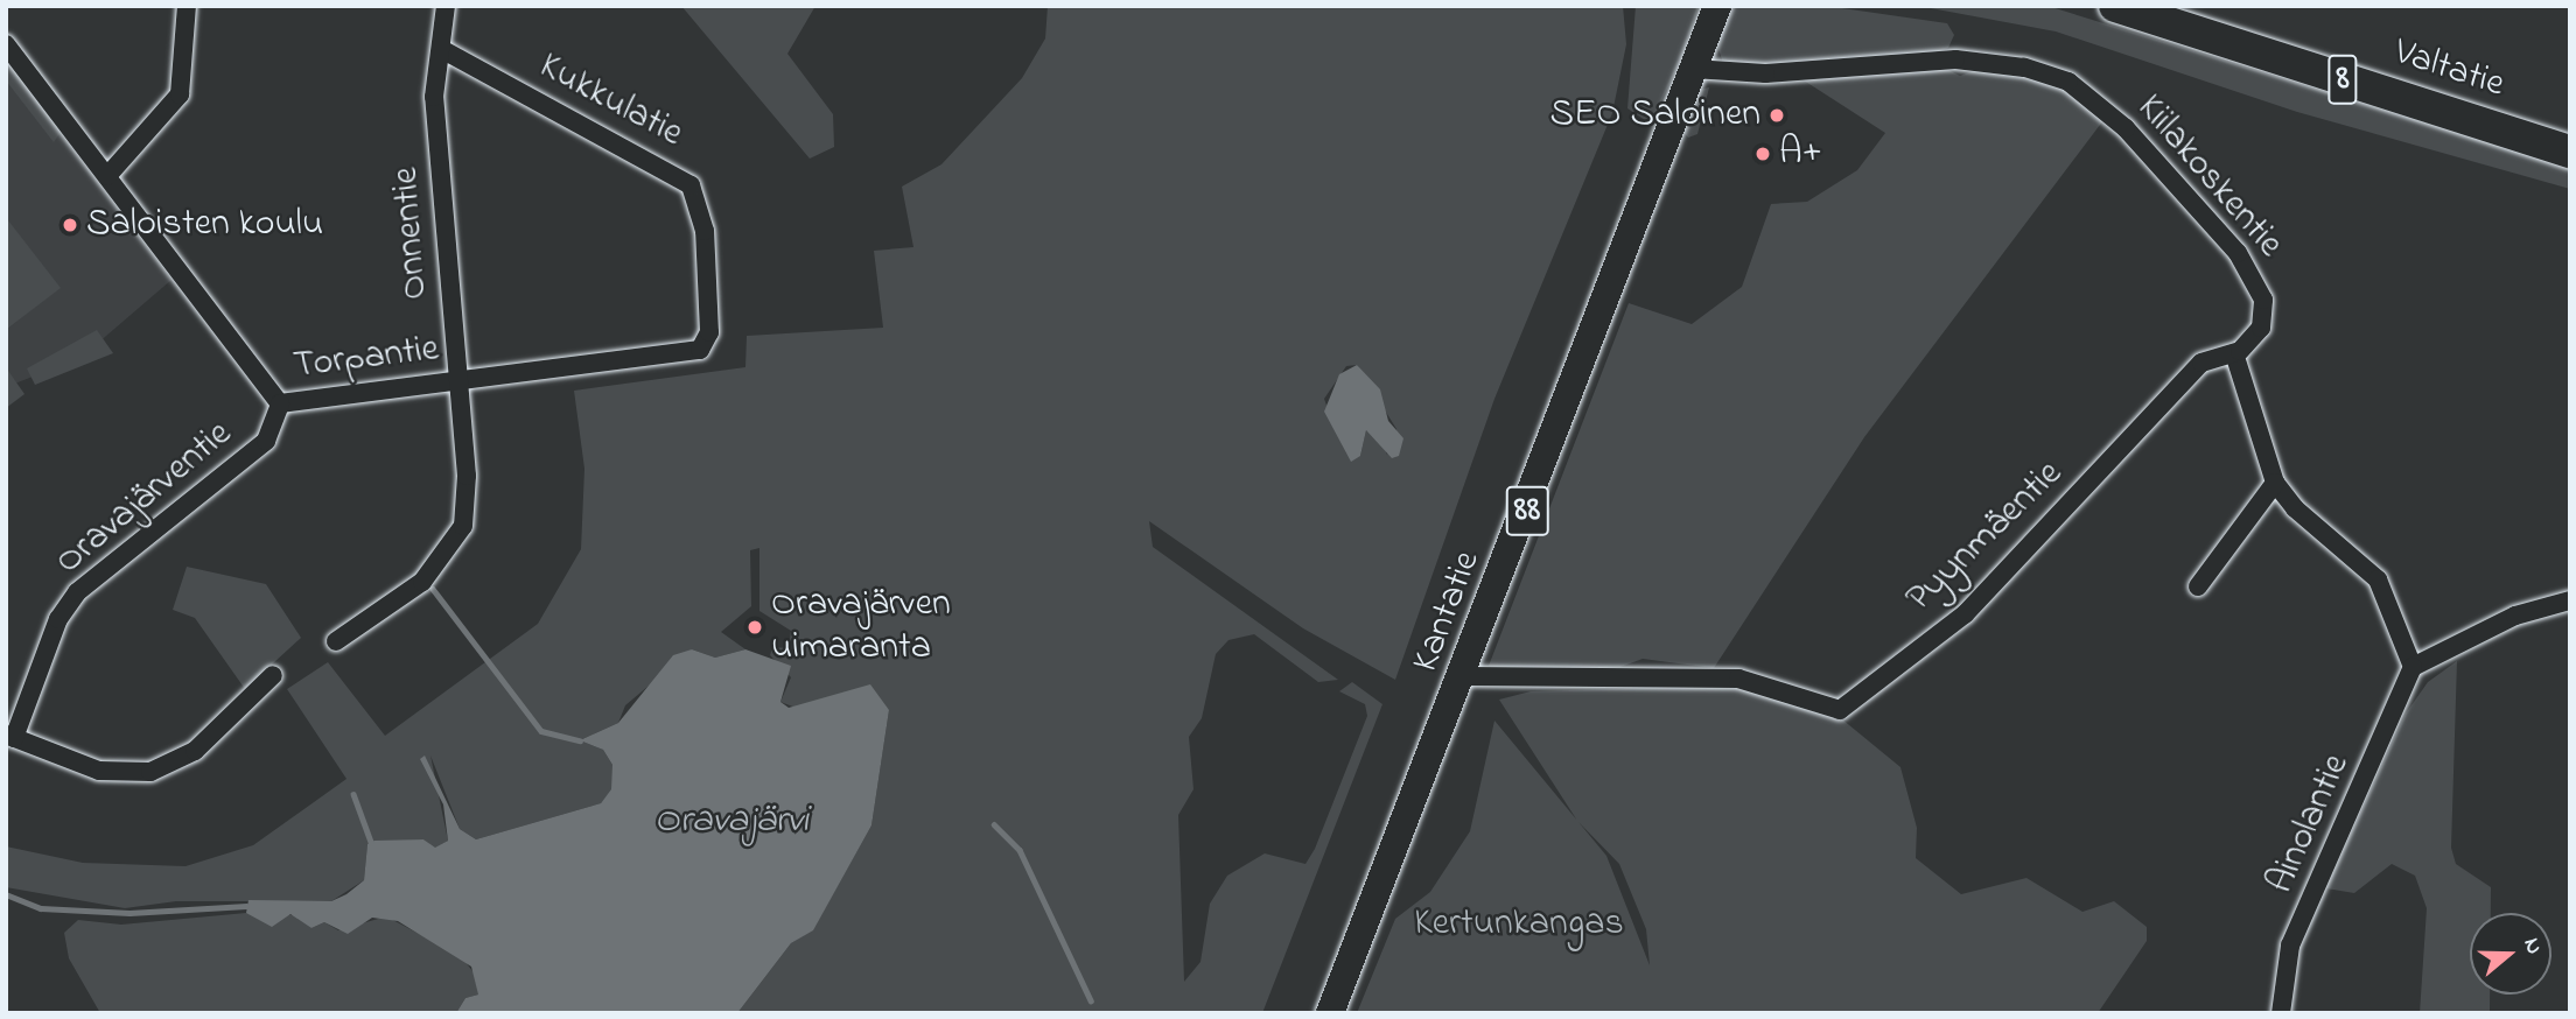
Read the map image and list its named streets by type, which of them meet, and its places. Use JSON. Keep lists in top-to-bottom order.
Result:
{
  "streets": {
    "highway": ["Valtatie", "8"],
    "main road": ["88", "Kantatie"],
    "street": [
      "Kukkulatie",
      "Kiilakoskentie",
      "Onnentie",
      "Torpantie",
      "Oravajärventie",
      "Pyynmäentie",
      "Ainolantie"
    ]
  },
  "crossings": [
    ["Kukkulatie", "Onnentie"],
    ["Kukkulatie", "Torpantie"],
    ["Kiilakoskentie", "Pyynmäentie"],
    ["Kiilakoskentie", "Kantatie"],
    ["Onnentie", "Torpantie"],
    ["Torpantie", "Oravajärventie"],
    ["Pyynmäentie", "Kantatie"]
  ],
  "water": ["Oravajärvi"],
  "parks": ["Kertunkangas"],
  "places": [
    "SEO Saloinen",
    "A+",
    "Saloisten koulu",
    "Oravajärven uimaranta"
  ],
  "north": "right"
}
